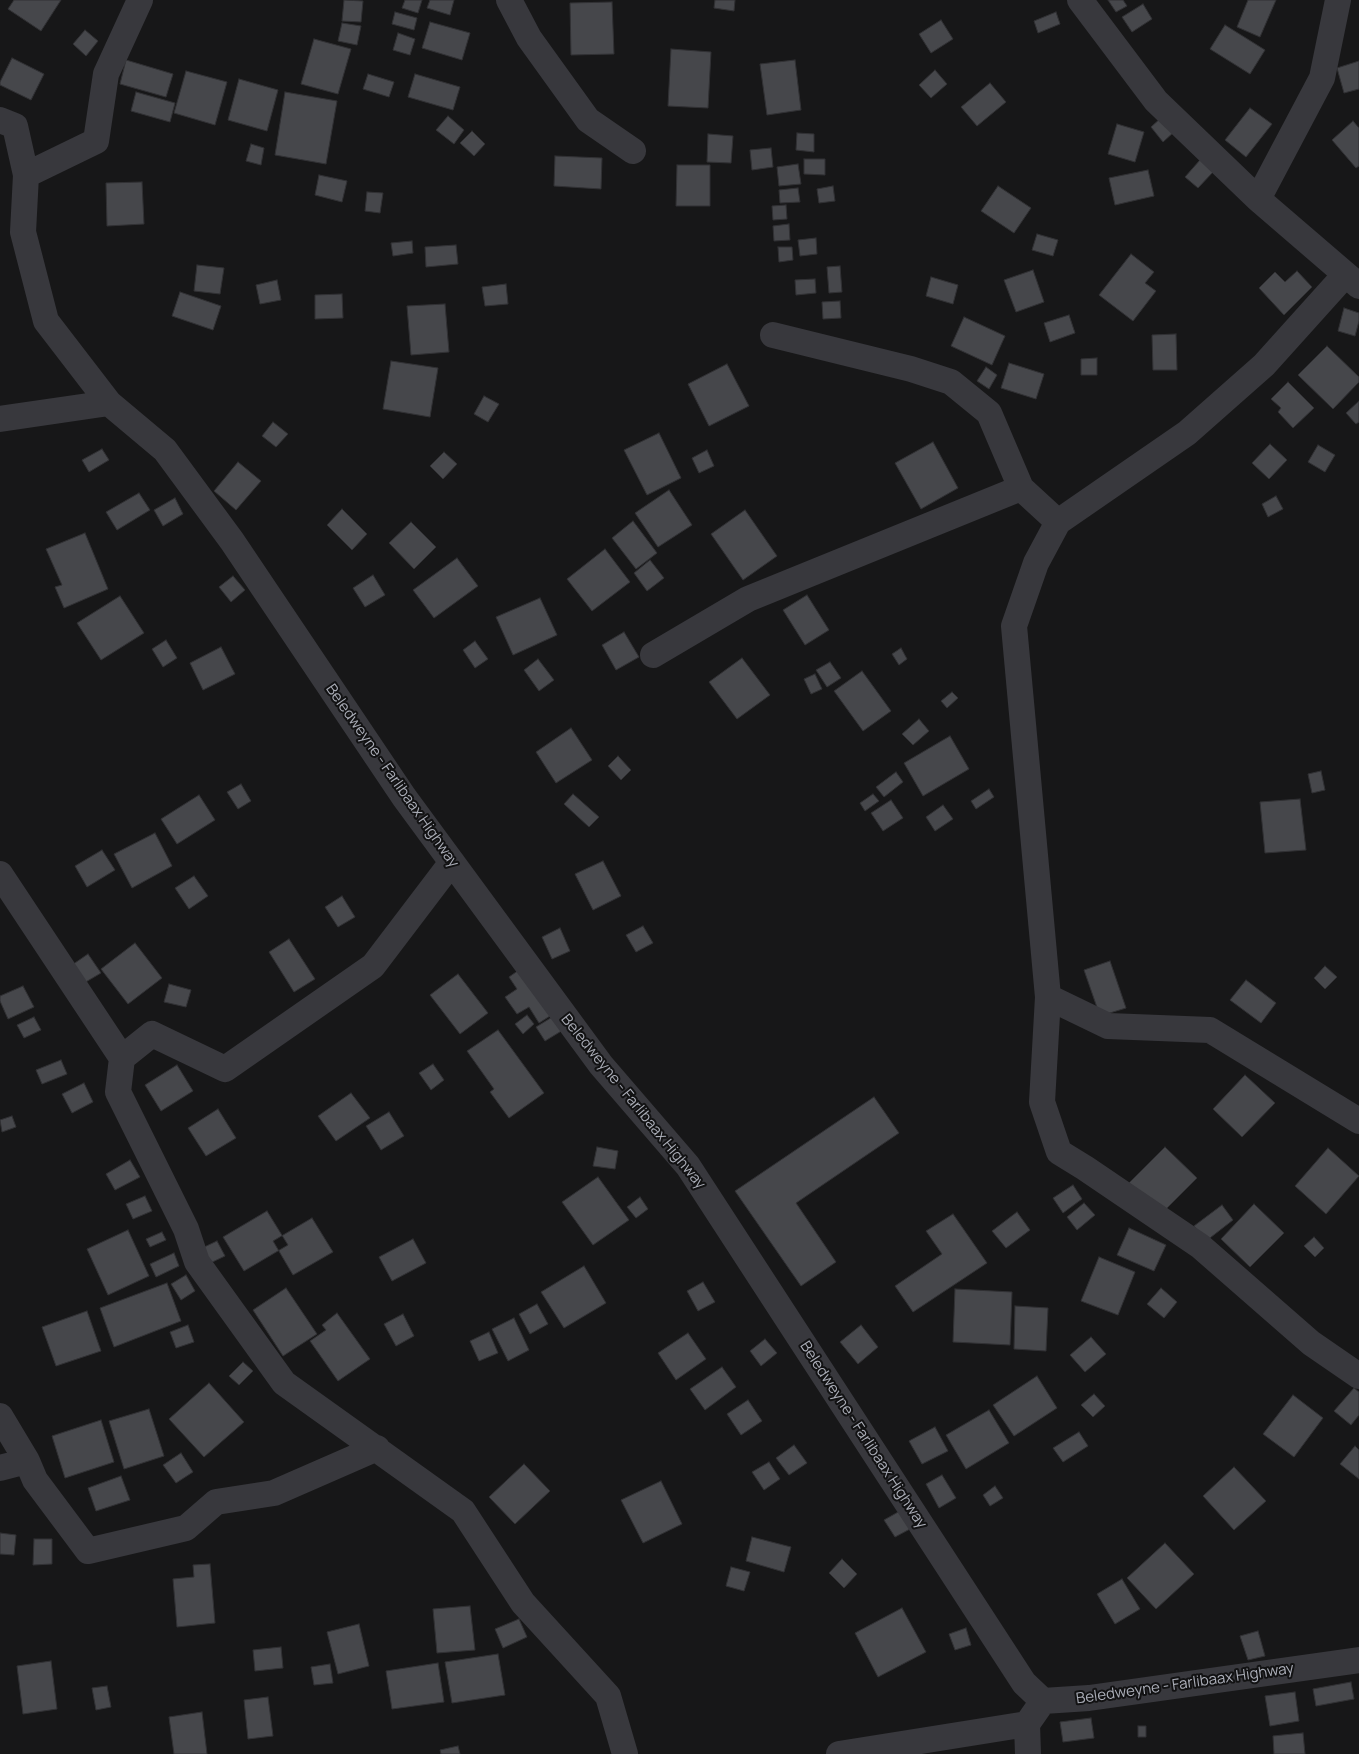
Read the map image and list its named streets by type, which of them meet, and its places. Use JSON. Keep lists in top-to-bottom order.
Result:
{
  "streets": {
    "street": ["Beledweyne - Farlibaax Highway"]
  }
}
